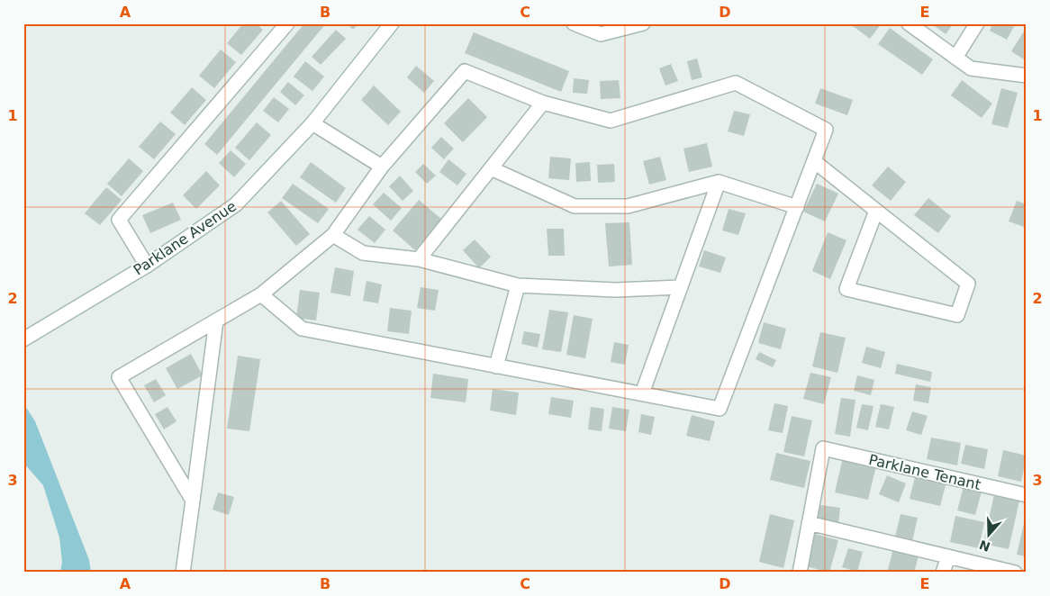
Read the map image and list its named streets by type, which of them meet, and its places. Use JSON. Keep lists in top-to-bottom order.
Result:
{
  "streets": {
    "street": ["Parklane Avenue", "Parklane Tenant"]
  },
  "north": "bottom",
  "grid": {
    "columns": [
      "A",
      "B",
      "C",
      "D",
      "E"
    ],
    "rows": ["1", "2", "3"]
  }
}
